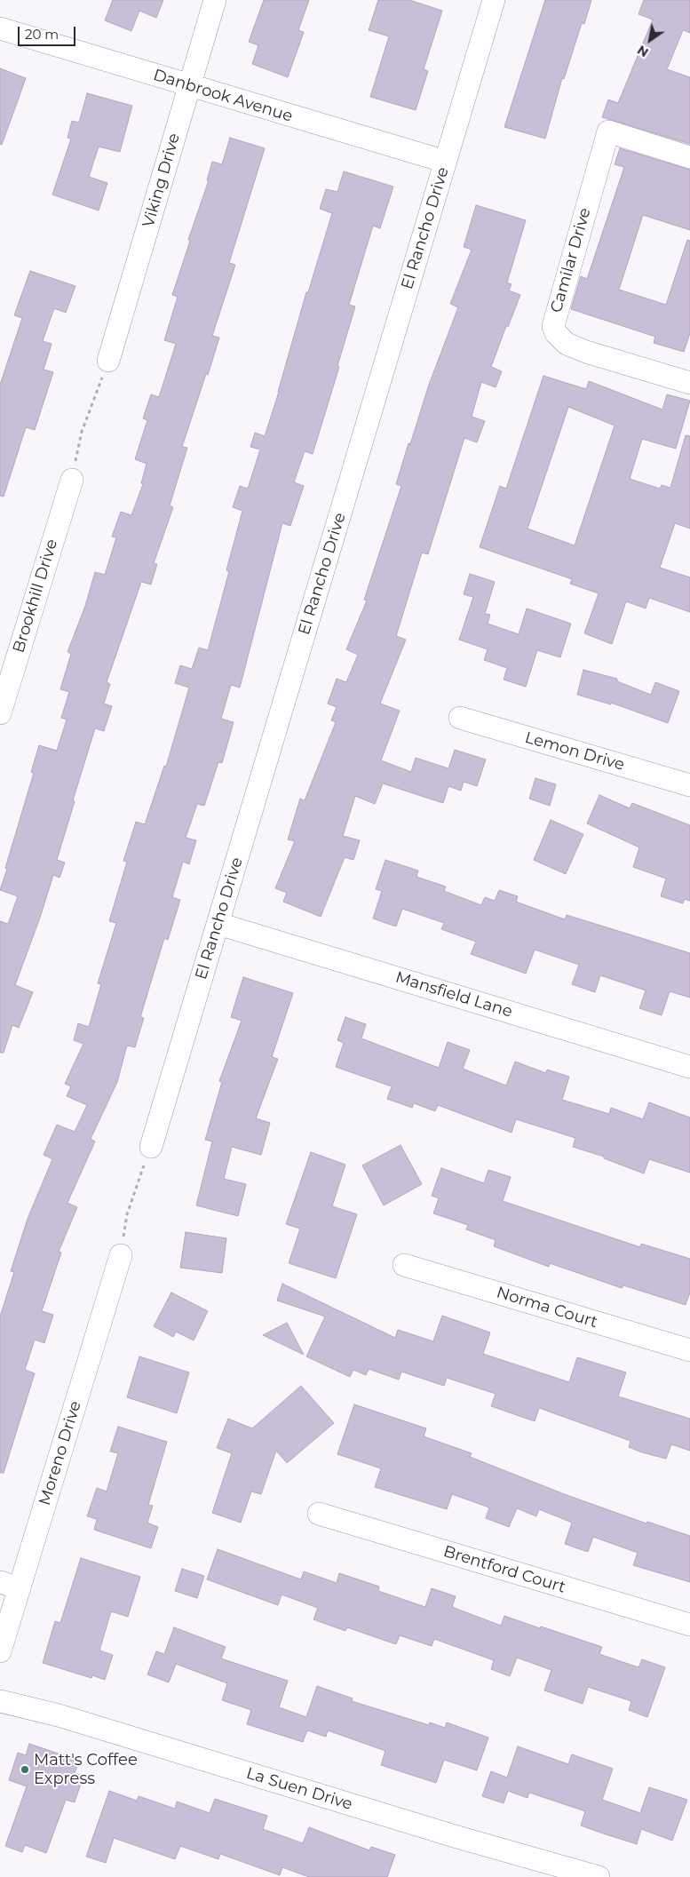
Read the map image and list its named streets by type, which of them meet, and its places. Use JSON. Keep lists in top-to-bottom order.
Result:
{
  "streets": {
    "street": [
      "Danbrook Avenue",
      "Viking Drive",
      "El Rancho Drive",
      "Camilar Drive",
      "Brookhill Drive",
      "Lemon Drive",
      "Mansfield Lane",
      "Norma Court",
      "Moreno Drive",
      "Brentford Court",
      "La Suen Drive"
    ]
  },
  "crossings": [
    ["Danbrook Avenue", "Viking Drive"],
    ["Danbrook Avenue", "El Rancho Drive"],
    ["El Rancho Drive", "Mansfield Lane"]
  ],
  "places": ["Matt's Coffee Express"],
  "scale_bar": "20 m",
  "north": "bottom left"
}
